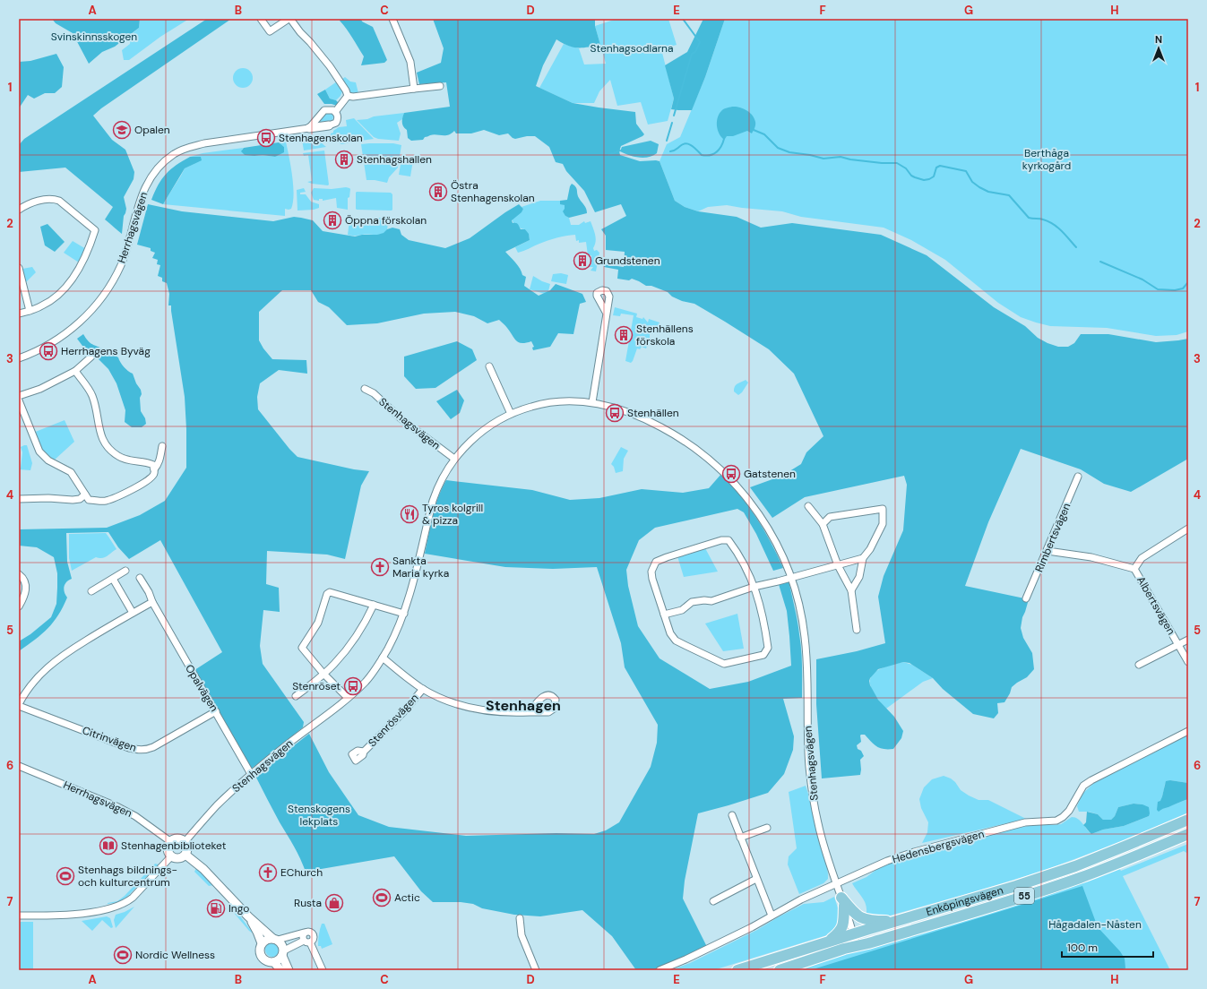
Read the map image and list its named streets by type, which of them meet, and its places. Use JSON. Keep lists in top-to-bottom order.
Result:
{
  "streets": {
    "main road": ["55", "Enköpingsvägen"],
    "street": [
      "Herrhagsvägen",
      "Stenhagsvägen",
      "Rimbertsvägen",
      "Albertsvägen",
      "Opalvägen",
      "Stenrösvägen",
      "Citrinvägen",
      "Hedensbergsvägen"
    ]
  },
  "crossings": [
    ["Herrhagsvägen", "Stenhagsvägen"],
    ["Stenhagsvägen", "Opalvägen"],
    ["Stenhagsvägen", "Stenrösvägen"],
    ["Stenhagsvägen", "Hedensbergsvägen"],
    ["Stenhagsvägen", "Enköpingsvägen"],
    ["Opalvägen", "Citrinvägen"]
  ],
  "districts": ["Stenhagen"],
  "parks": [
    "Svinskinnsskogen",
    "Stenhagsodlarna",
    "Berthåga kyrkogård",
    "Stenskogens lekplats",
    "Hågadalen-Nåsten"
  ],
  "places": {
    "school or university": ["Opalen"],
    "bus stop": [
      "Stenhagenskolan",
      "Herrhagens Byväg",
      "Stenhällen",
      "Gatstenen",
      "Stenröset"
    ],
    "building": [
      "Stenhagshallen",
      "Östra Stenhagenskolan",
      "Öppna förskolan",
      "Grundstenen",
      "Stenhällens förskola"
    ],
    "restaurant": ["Tyros kolgrill & pizza"],
    "church": ["Sankta Maria kyrka", "EChurch"],
    "library": ["Stenhagenbiblioteket"],
    "sports": ["Stenhags bildnings- och kulturcentrum", "Actic", "Nordic Wellness"],
    "shop": ["Rusta"],
    "fuel station": ["Ingo"]
  },
  "scale_bar": "100 m",
  "north": "top",
  "grid": {
    "columns": [
      "A",
      "B",
      "C",
      "D",
      "E",
      "F",
      "G",
      "H"
    ],
    "rows": [
      "1",
      "2",
      "3",
      "4",
      "5",
      "6",
      "7"
    ]
  }
}
